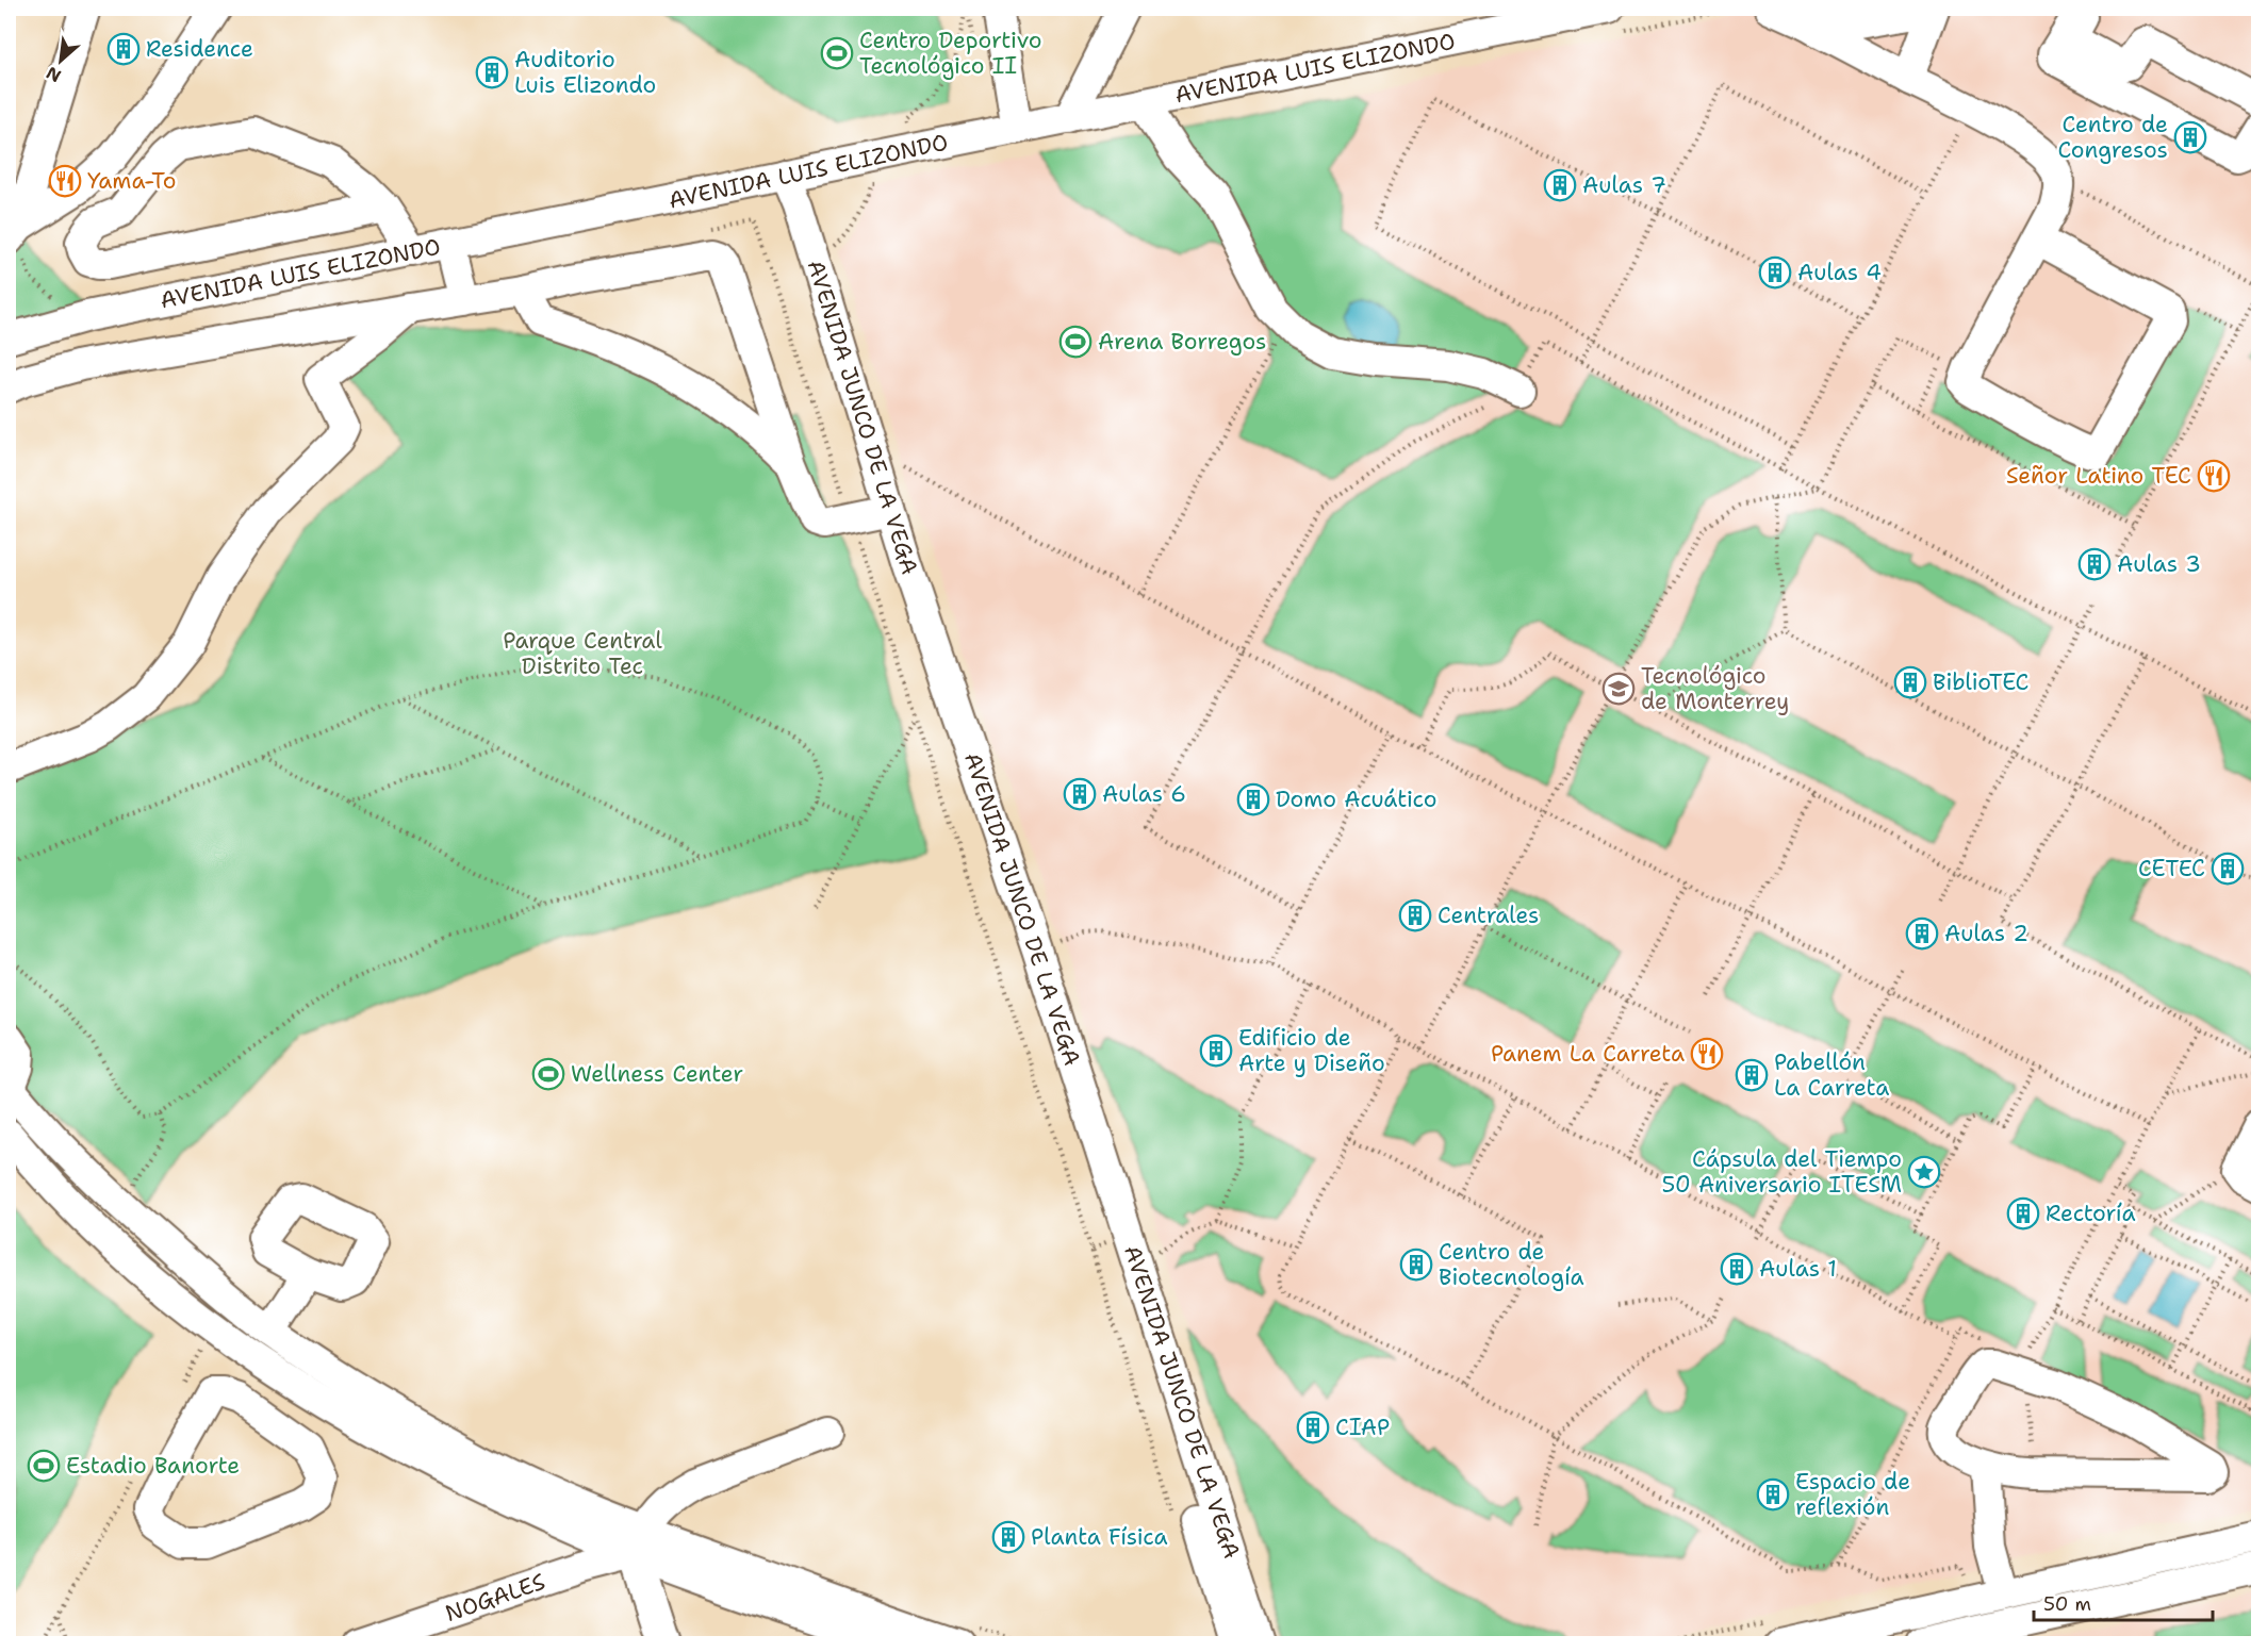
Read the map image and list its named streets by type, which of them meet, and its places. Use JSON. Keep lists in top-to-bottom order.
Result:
{
  "streets": {
    "street": ["AVENIDA LUIS ELIZONDO", "AVENIDA JUNCO DE LA VEGA", "NOGALES"]
  },
  "crossings": [
    ["AVENIDA LUIS ELIZONDO", "AVENIDA JUNCO DE LA VEGA"]
  ],
  "parks": ["Parque Central Distrito Tec"],
  "places": {
    "building": [
      "Residence",
      "Auditorio Luis Elizondo",
      "Centro de Congresos",
      "Aulas 7",
      "Aulas 4",
      "Aulas 3",
      "BiblioTEC",
      "Aulas 6",
      "Domo Acuático",
      "CETEC",
      "Centrales",
      "Aulas 2",
      "Edificio de Arte y Diseño",
      "Pabellón La Carreta",
      "Rectoría",
      "Centro de Biotecnología",
      "Aulas 1",
      "CIAP",
      "Espacio de reflexión",
      "Planta Física"
    ],
    "sports": [
      "Centro Deportivo Tecnológico II",
      "Arena Borregos",
      "Wellness Center",
      "Estadio Banorte"
    ],
    "restaurant": ["Yama-To", "Señor Latino TEC", "Panem La Carreta"],
    "school or university": ["Tecnológico de Monterrey"],
    "place": ["Cápsula del Tiempo 50 Aniversario ITESM"]
  },
  "scale_bar": "50 m",
  "north": "bottom left"
}
